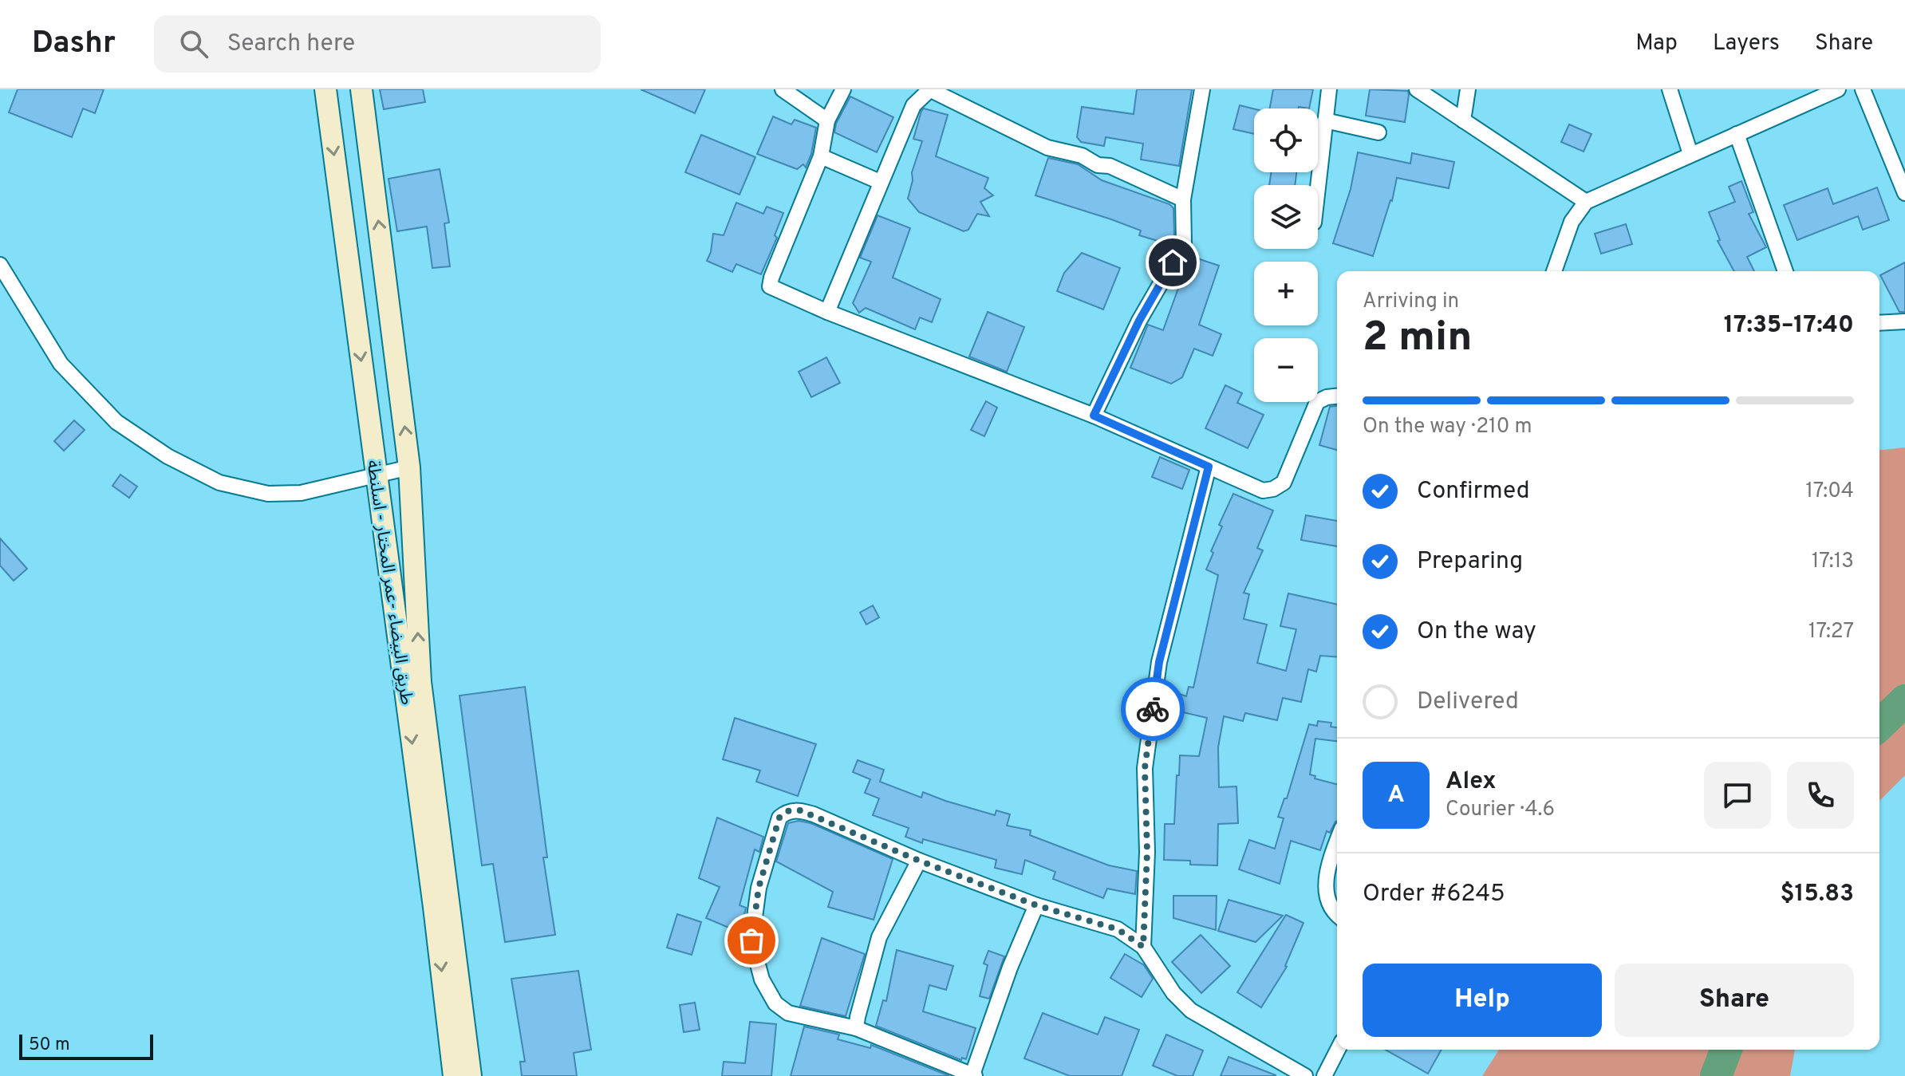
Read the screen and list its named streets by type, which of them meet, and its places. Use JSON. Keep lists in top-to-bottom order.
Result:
{
  "streets": {
    "main road": ["طريق البيضاء -عمر المختار - اسلنطة"]
  },
  "scale_bar": "50 m",
  "page": {
    "header": "Dashr",
    "search": "Search here",
    "nav": ["Map", "Layers", "Share"],
    "map_buttons": ["+", "−"],
    "heading": ["2 min", "Arriving in", "17:35–17:40"],
    "panel": [
      "Alex",
      "Courier · 4.6",
      "Order #6245",
      "$15.83"
    ],
    "bar": "On the way · 210 m",
    "list": [
      ["Confirmed", "17:04"],
      ["Preparing", "17:13"],
      ["On the way", "17:27"],
      "Delivered"
    ],
    "round": "A",
    "buttons": ["Help", "Share"],
    "scale": "50 m"
  }
}
